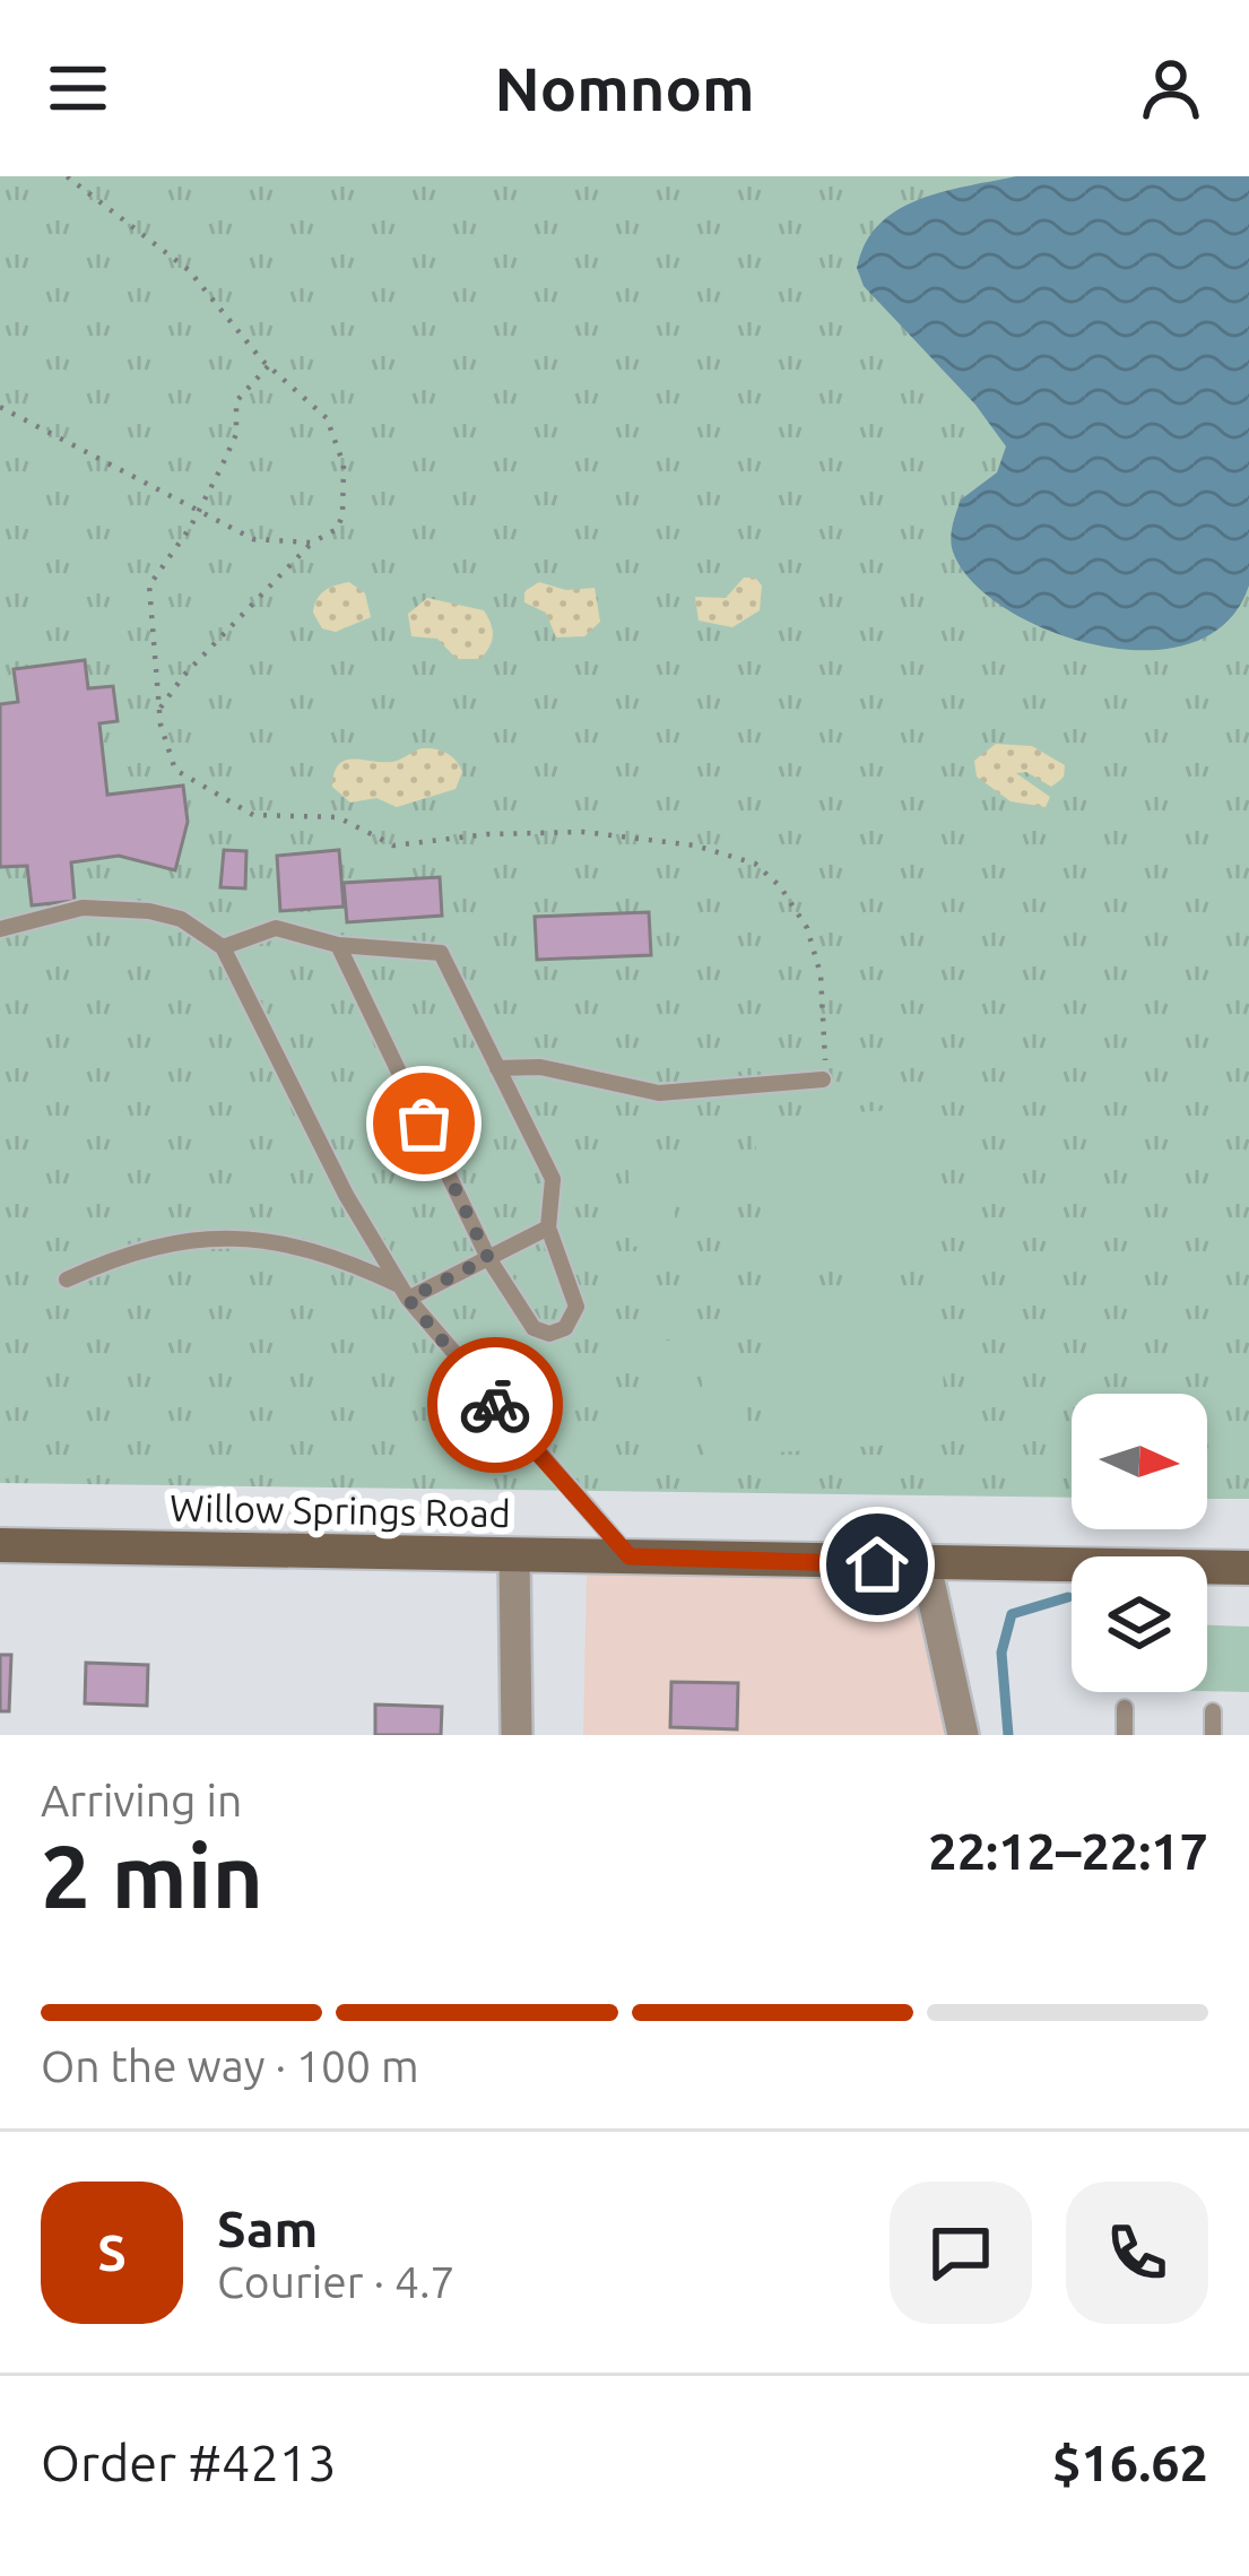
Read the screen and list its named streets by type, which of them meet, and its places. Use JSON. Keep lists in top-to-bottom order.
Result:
{
  "streets": {
    "main road": ["Willow Springs Road"]
  },
  "north": "right",
  "page": {
    "header": "Nomnom",
    "heading": ["2 min", "Arriving in", "22:12–22:17"],
    "panel": [
      "Sam",
      "Courier · 4.7",
      "Order #4213",
      "$16.62"
    ],
    "bar": "On the way · 100 m",
    "round": "S"
  }
}
